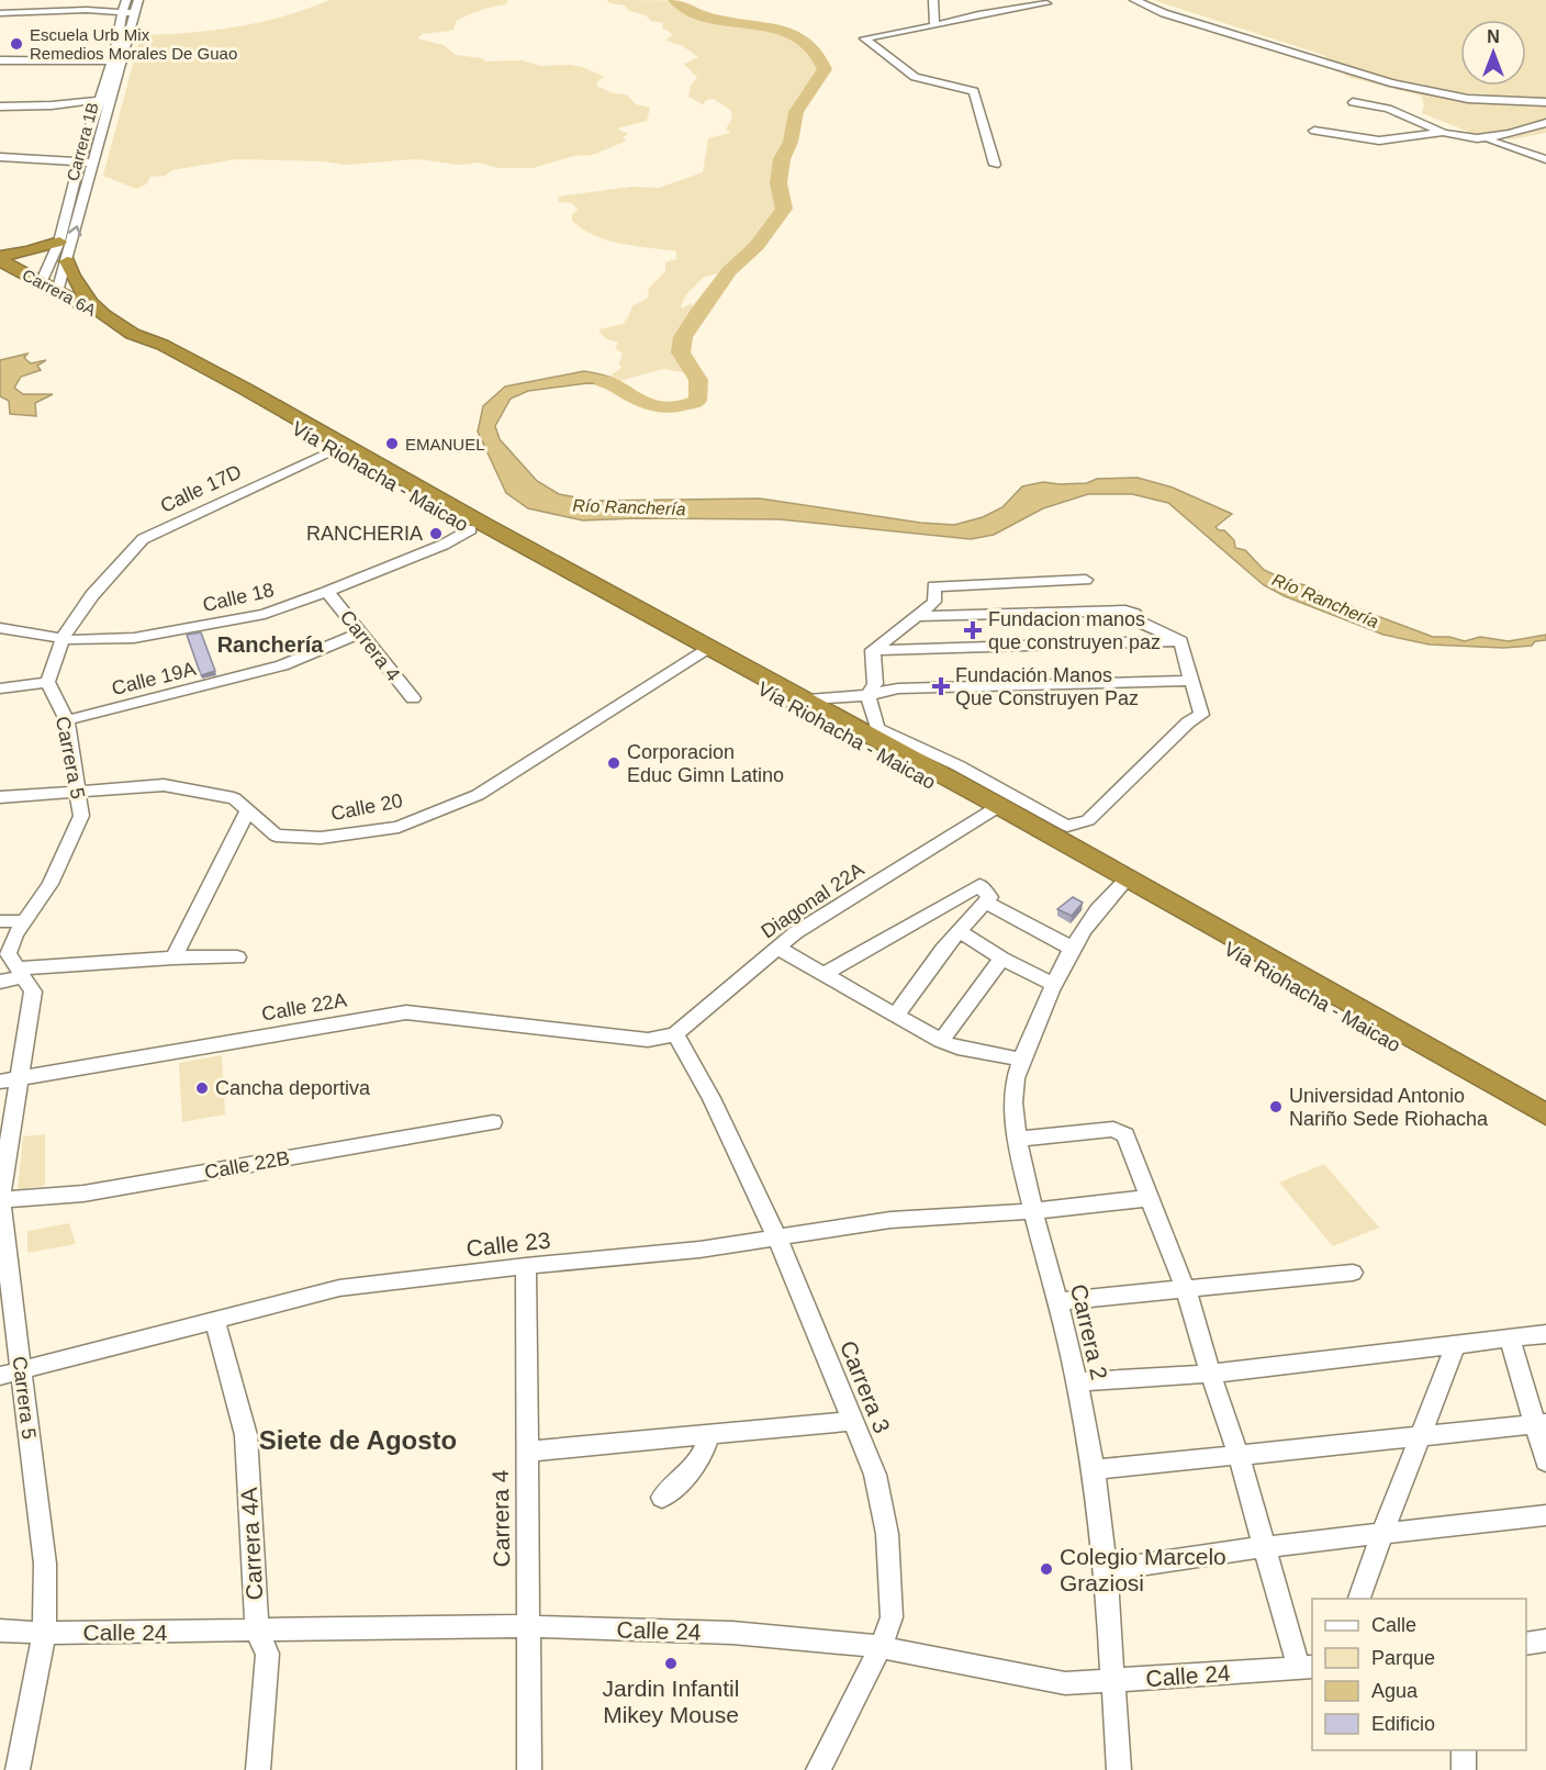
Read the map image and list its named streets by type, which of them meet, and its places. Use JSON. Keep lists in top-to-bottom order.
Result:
{
  "streets": {
    "highway": ["Carrera 6A", "Vía Riohacha - Maicao"],
    "street": [
      "Carrera 1B",
      "Calle 17D",
      "Calle 18",
      "Carrera 4",
      "Calle 19A",
      "Carrera 5",
      "Calle 20",
      "Diagonal 22A",
      "Calle 22A",
      "Calle 22B",
      "Calle 23",
      "Carrera 2",
      "Carrera 3",
      "Carrera 4A",
      "Calle 24"
    ]
  },
  "crossings": [
    ["Carrera 1B", "Carrera 6A"],
    ["Carrera 6A", "Vía Riohacha - Maicao"],
    ["Vía Riohacha - Maicao", "Calle 17D"],
    ["Vía Riohacha - Maicao", "Calle 18"],
    ["Vía Riohacha - Maicao", "Calle 20"],
    ["Vía Riohacha - Maicao", "Diagonal 22A"],
    ["Vía Riohacha - Maicao", "Carrera 2"],
    ["Calle 17D", "Calle 18"],
    ["Calle 18", "Carrera 4"],
    ["Carrera 4", "Calle 19A"],
    ["Carrera 4", "Calle 23"],
    ["Carrera 4", "Calle 24"],
    ["Calle 19A", "Carrera 5"],
    ["Carrera 5", "Calle 20"],
    ["Carrera 5", "Calle 22A"],
    ["Carrera 5", "Calle 22B"],
    ["Carrera 5", "Calle 23"],
    ["Carrera 5", "Calle 24"],
    ["Diagonal 22A", "Calle 22A"],
    ["Diagonal 22A", "Carrera 3"],
    ["Calle 22A", "Carrera 3"],
    ["Calle 23", "Carrera 2"],
    ["Calle 23", "Carrera 3"],
    ["Calle 23", "Carrera 4A"],
    ["Carrera 2", "Calle 24"],
    ["Carrera 3", "Calle 24"],
    ["Carrera 4A", "Calle 24"]
  ],
  "districts": ["Ranchería", "Siete de Agosto"],
  "water": ["Río Ranchería"],
  "places": {
    "other": [
      "Escuela Urb Mix Remedios Morales De Guao",
      "EMANUEL",
      "RANCHERIA",
      "Corporacion Educ Gimn Latino",
      "Cancha deportiva",
      "Universidad Antonio Nariño Sede Riohacha",
      "Colegio Marcelo Graziosi",
      "Jardin Infantil Mikey Mouse"
    ],
    "health": ["Fundacion manos que construyen paz", "Fundación Manos Que Construyen Paz"]
  },
  "legend": [
    "Calle",
    "Parque",
    "Agua",
    "Edificio"
  ],
  "north": "top"
}
